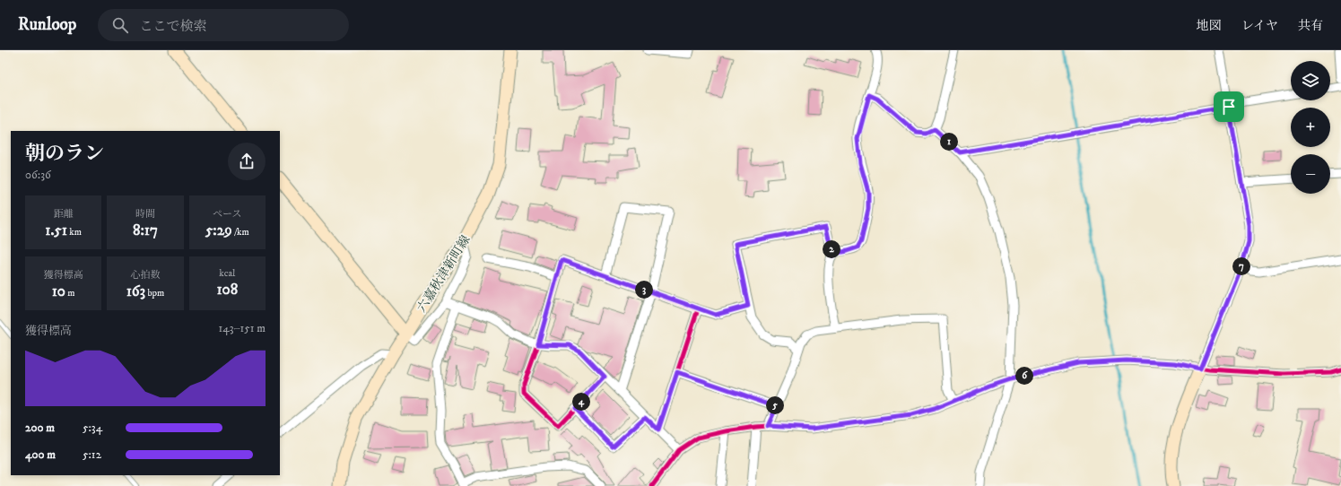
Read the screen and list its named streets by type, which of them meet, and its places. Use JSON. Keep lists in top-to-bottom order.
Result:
{
  "streets": {
    "main road": ["六嘉秋津新町線"]
  },
  "page": {
    "header": "Runloop",
    "search": "ここで検索",
    "nav": ["地図", "レイヤ", "共有"],
    "map_buttons": ["+", "−"],
    "heading": ["朝のラン", "06:36"],
    "pins": [
      "1",
      "2",
      "7",
      "3",
      "6",
      "4",
      "5"
    ],
    "stats": [
      ["距離", "1.51 km"],
      ["時間", "8:17"],
      ["ペース", "5:29 /km"],
      ["獲得標高", "10 m"],
      ["心拍数", "163 bpm"],
      ["kcal", "108"]
    ],
    "chart": ["獲得標高", "143–151 m"],
    "list": [
      {
        "name": "200 m",
        "note": "5:34"
      },
      {
        "name": "400 m",
        "note": "5:12"
      }
    ]
  }
}
